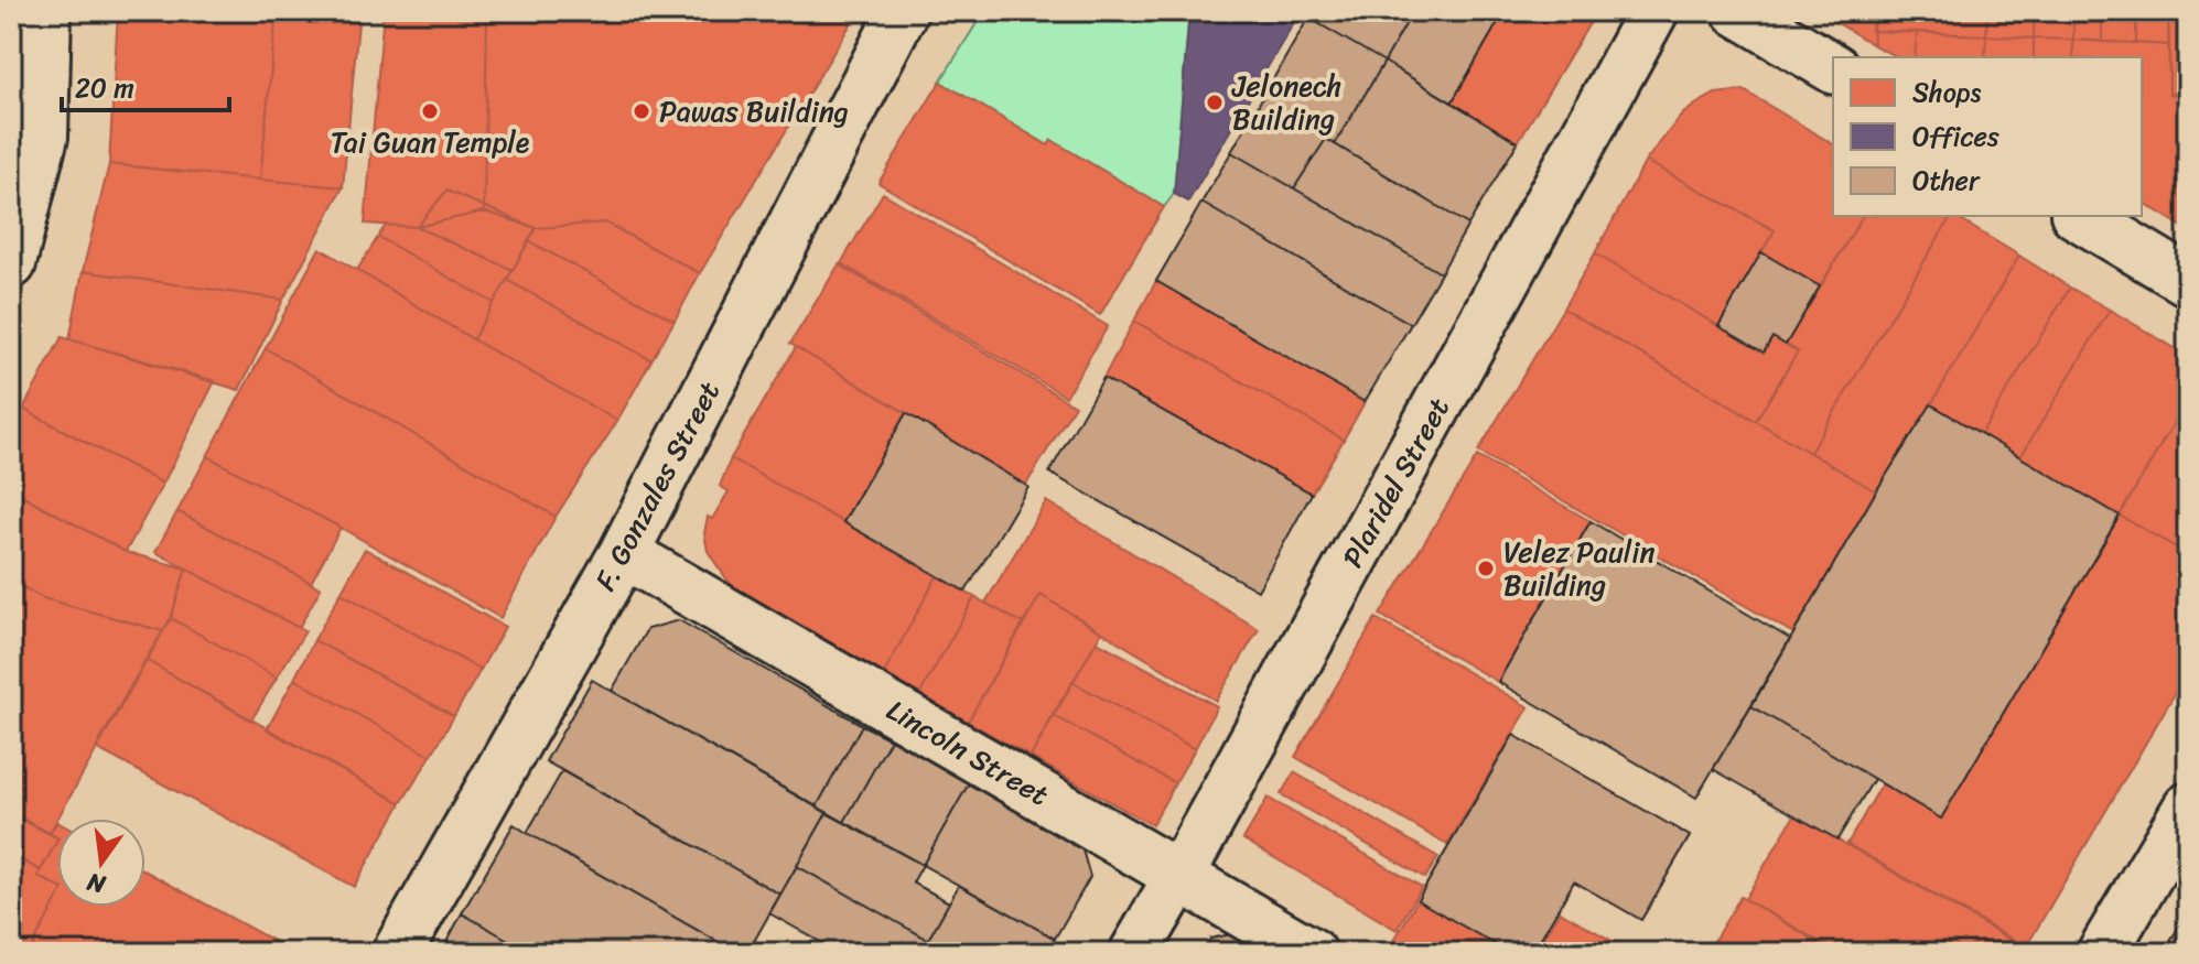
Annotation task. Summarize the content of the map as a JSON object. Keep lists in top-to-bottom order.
{
  "streets": {
    "street": ["Plaridel Street", "F. Gonzales Street", "Lincoln Street"]
  },
  "crossings": [
    ["Plaridel Street", "Lincoln Street"],
    ["F. Gonzales Street", "Lincoln Street"]
  ],
  "places": [
    "Jelonech Building",
    "Tai Guan Temple",
    "Pawas Building",
    "Velez Paulin Building"
  ],
  "legend": ["Shops", "Offices", "Other"],
  "scale_bar": "20 m",
  "north": "bottom"
}
